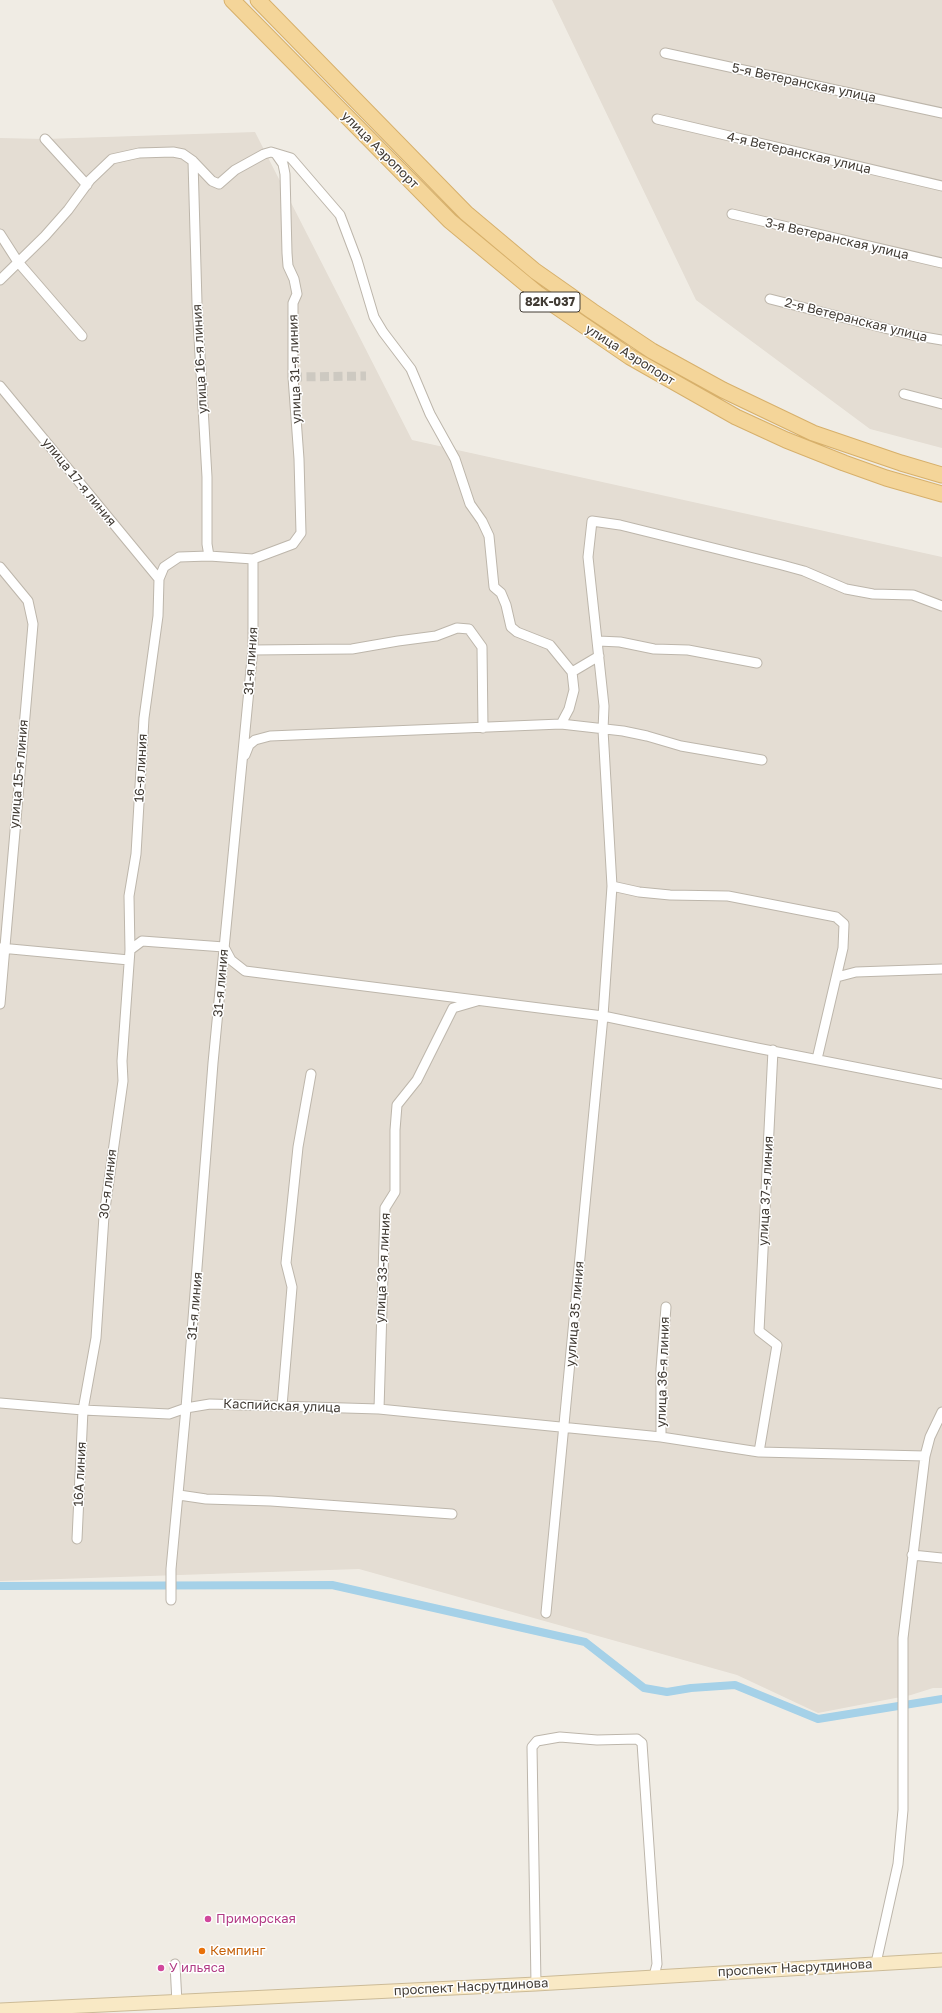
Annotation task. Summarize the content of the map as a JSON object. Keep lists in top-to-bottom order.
{
  "streets": {
    "main road": ["улица Аэропорт", "82К-037", "проспект Насрутдинова"],
    "street": [
      "5-я Ветеранская улица",
      "4-я Ветеранская улица",
      "3-я Ветеранская улица",
      "2-я Ветеранская улица",
      "улица 16-я линия",
      "улица 31-я линия",
      "улица 17-я линия",
      "31-я линия",
      "16-я линия",
      "улица 15-я линия",
      "30-я линия",
      "улица 37-я линия",
      "улица 33-я линия",
      "уулица 35 линия",
      "улица 36-я линия",
      "Каспийская улица",
      "16А линия"
    ]
  },
  "crossings": [
    ["улица 31-я линия", "31-я линия"],
    ["улица 17-я линия", "16-я линия"],
    ["31-я линия", "Каспийская улица"],
    ["16-я линия", "30-я линия"],
    ["30-я линия", "Каспийская улица"],
    ["30-я линия", "16А линия"],
    ["улица 37-я линия", "Каспийская улица"],
    ["улица 33-я линия", "Каспийская улица"],
    ["уулица 35 линия", "Каспийская улица"],
    ["улица 36-я линия", "Каспийская улица"],
    ["Каспийская улица", "16А линия"]
  ],
  "places": ["Приморская", "Кемпинг", "У ильяса"]
}
